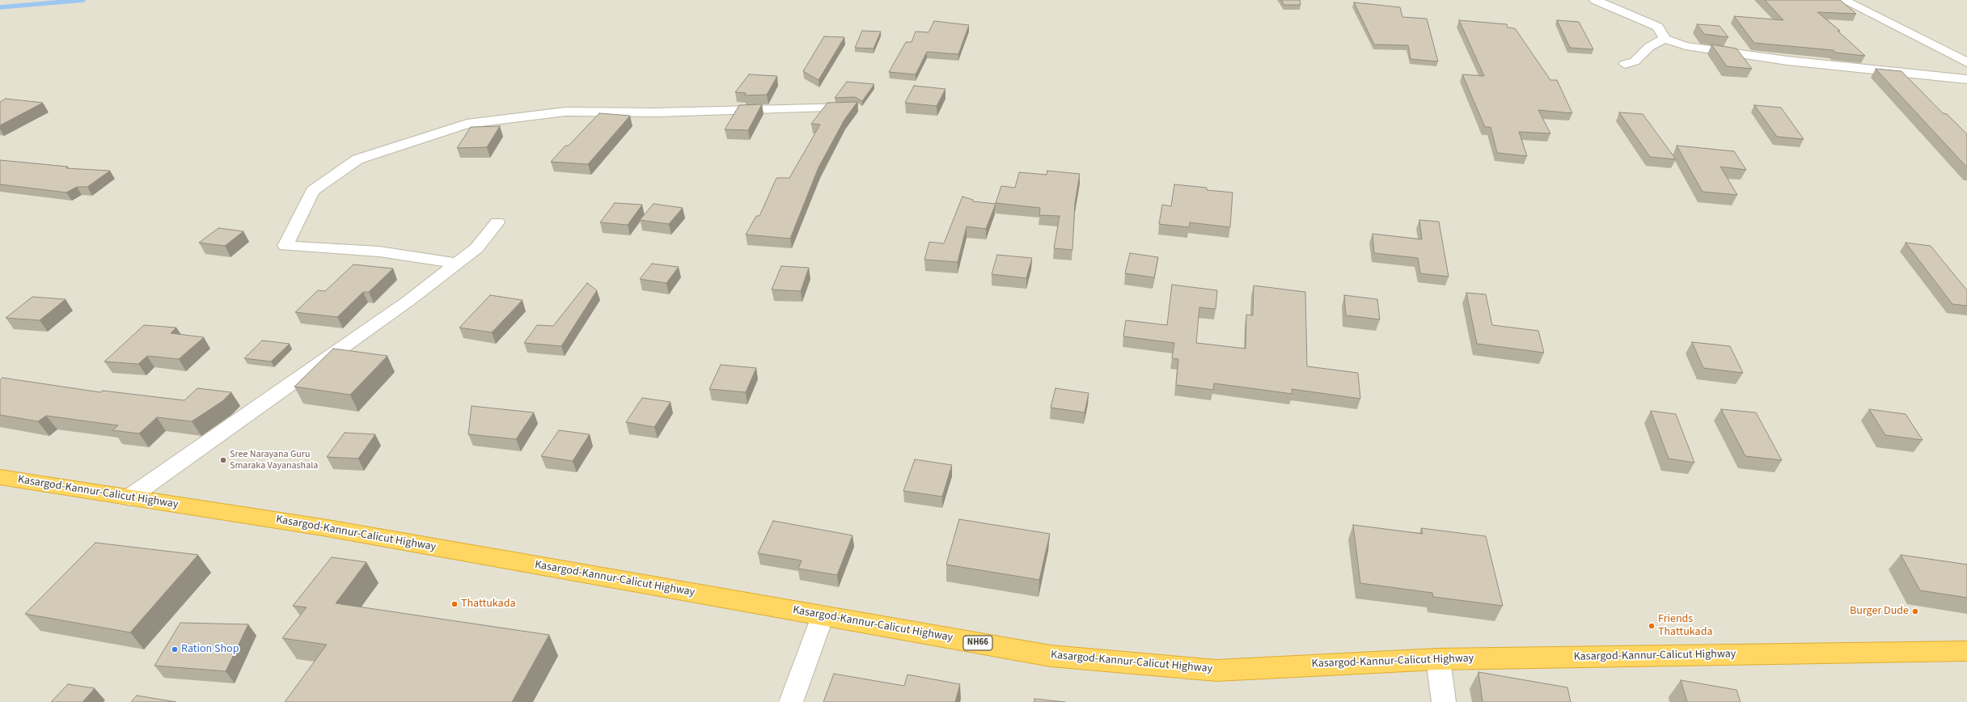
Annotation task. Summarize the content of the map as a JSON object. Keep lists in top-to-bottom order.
{
  "streets": {
    "highway": ["Kasargod-Kannur-Calicut Highway", "NH66"]
  },
  "places": [
    "Sree Narayana Guru Smaraka Vayanashala",
    "Thattukada",
    "Burger Dude",
    "Friends Thattukada",
    "Ration Shop"
  ]
}
